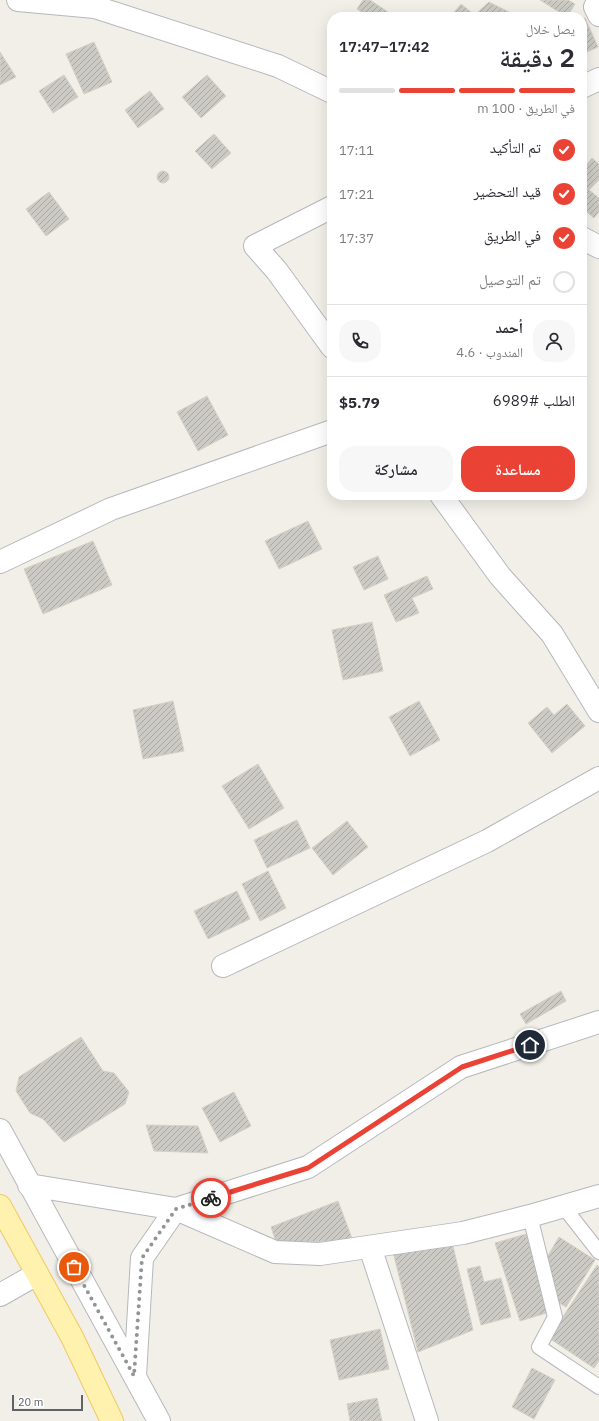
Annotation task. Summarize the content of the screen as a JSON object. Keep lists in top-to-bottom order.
{
  "scale_bar": "20 m",
  "page": {
    "heading": ["2 دقيقة", "يصل خلال", "17:42–17:47"],
    "panel": [
      "أحمد",
      "المندوب · 4.6",
      "الطلب #6989",
      "$5.79"
    ],
    "bar": "في الطريق · 100 m",
    "list": [
      ["تم التأكيد", "17:11"],
      ["قيد التحضير", "17:21"],
      ["في الطريق", "17:37"],
      "تم التوصيل"
    ],
    "buttons": ["مساعدة", "مشاركة"],
    "scale": "20 m"
  }
}
